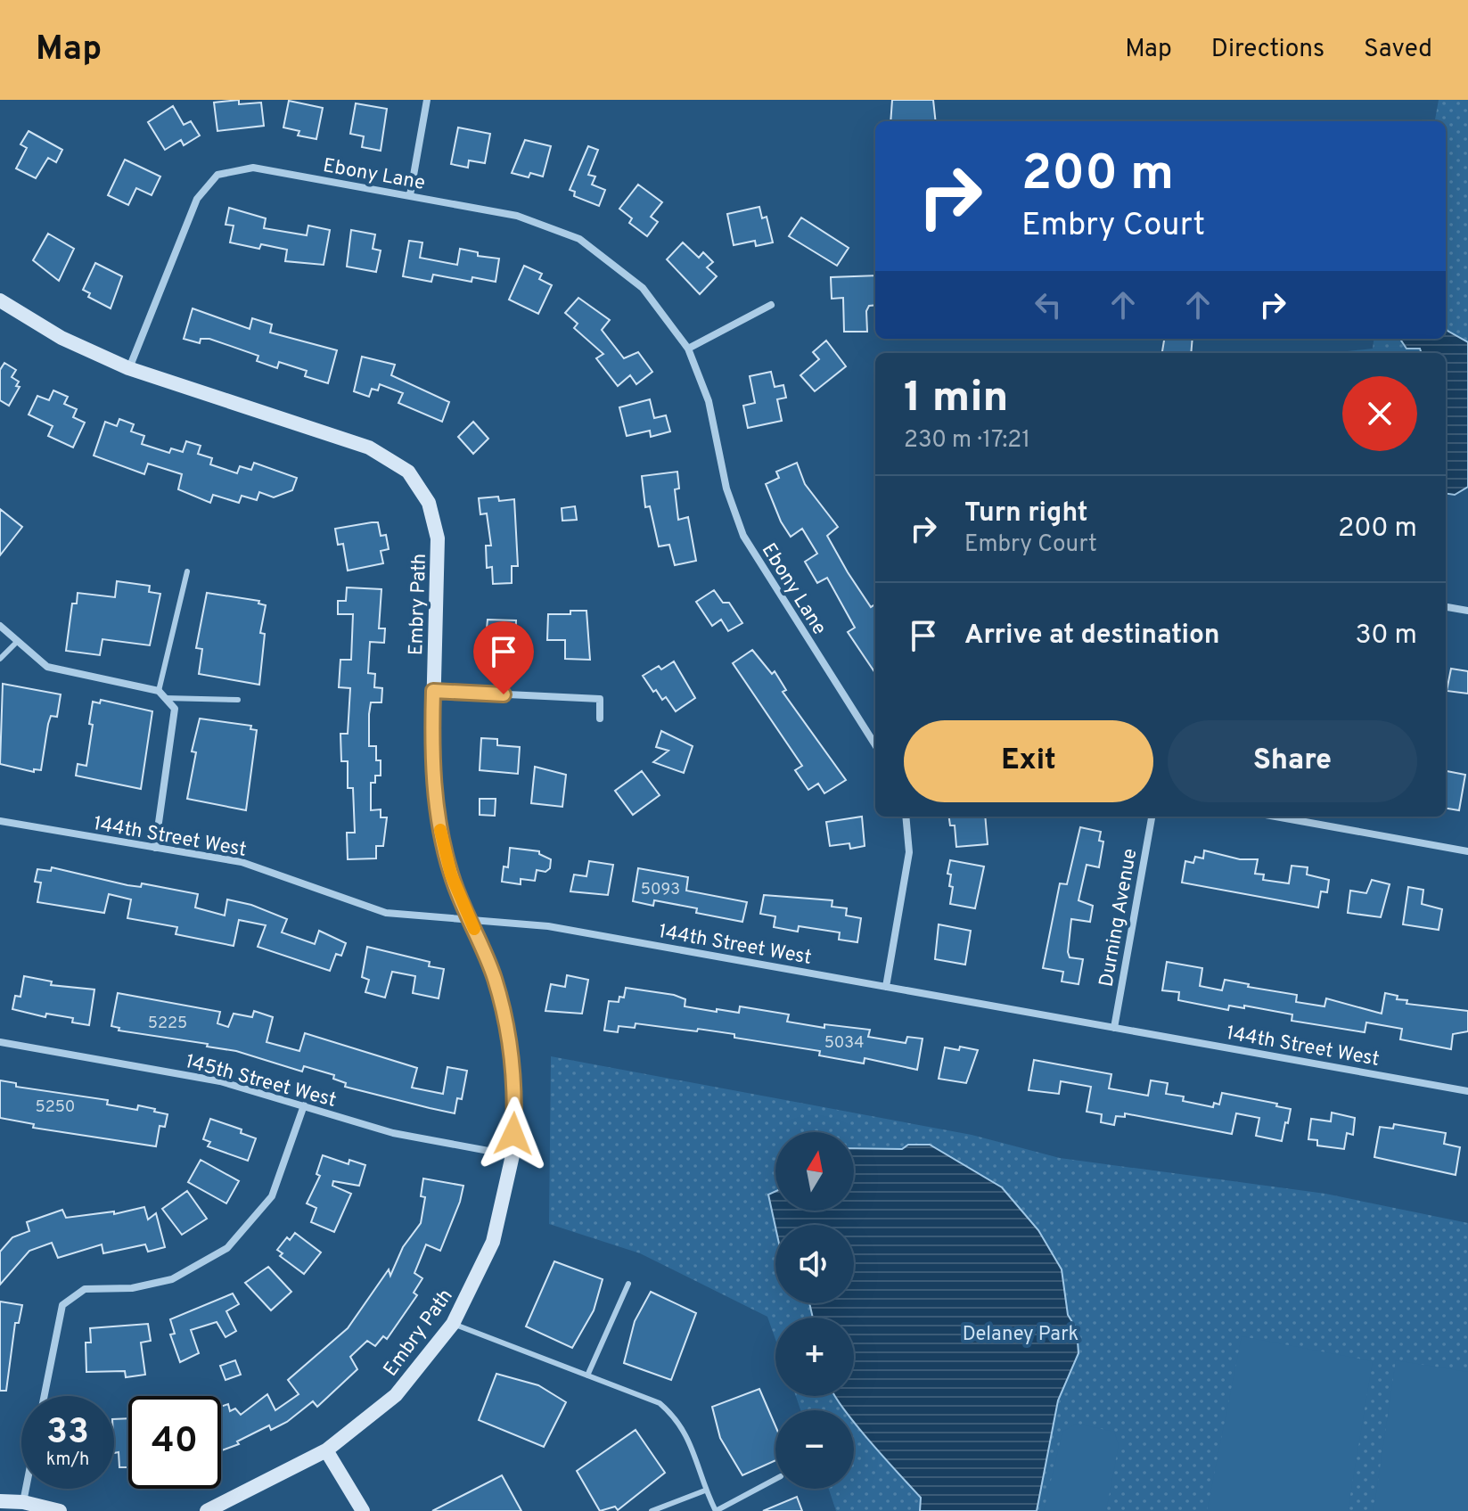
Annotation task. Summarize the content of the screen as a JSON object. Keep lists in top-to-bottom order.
{
  "streets": {
    "street": [
      "Ebony Lane",
      "Embry Path",
      "144th Street West",
      "Durning Avenue",
      "145th Street West"
    ]
  },
  "crossings": [
    ["Ebony Lane", "Embry Path"],
    ["Embry Path", "144th Street West"],
    ["Embry Path", "145th Street West"],
    ["144th Street West", "Durning Avenue"]
  ],
  "parks": ["Delaney Park"],
  "house_numbers": [
    "5093",
    "5225",
    "5034",
    "5250"
  ],
  "north": "top",
  "page": {
    "header": "Map",
    "nav": ["Map", "Directions", "Saved"],
    "turn": ["200 m", "Embry Court"],
    "heading": ["1 min", "230 m · 17:21"],
    "list": [
      {
        "name": "Turn right",
        "note": "Embry Court",
        "value": "200 m"
      },
      {
        "name": "Arrive at destination",
        "value": "30 m"
      }
    ],
    "buttons": ["Exit", "Share"],
    "map_buttons": ["+", "−"],
    "speed": "33 km/h",
    "limit": "40"
  }
}
